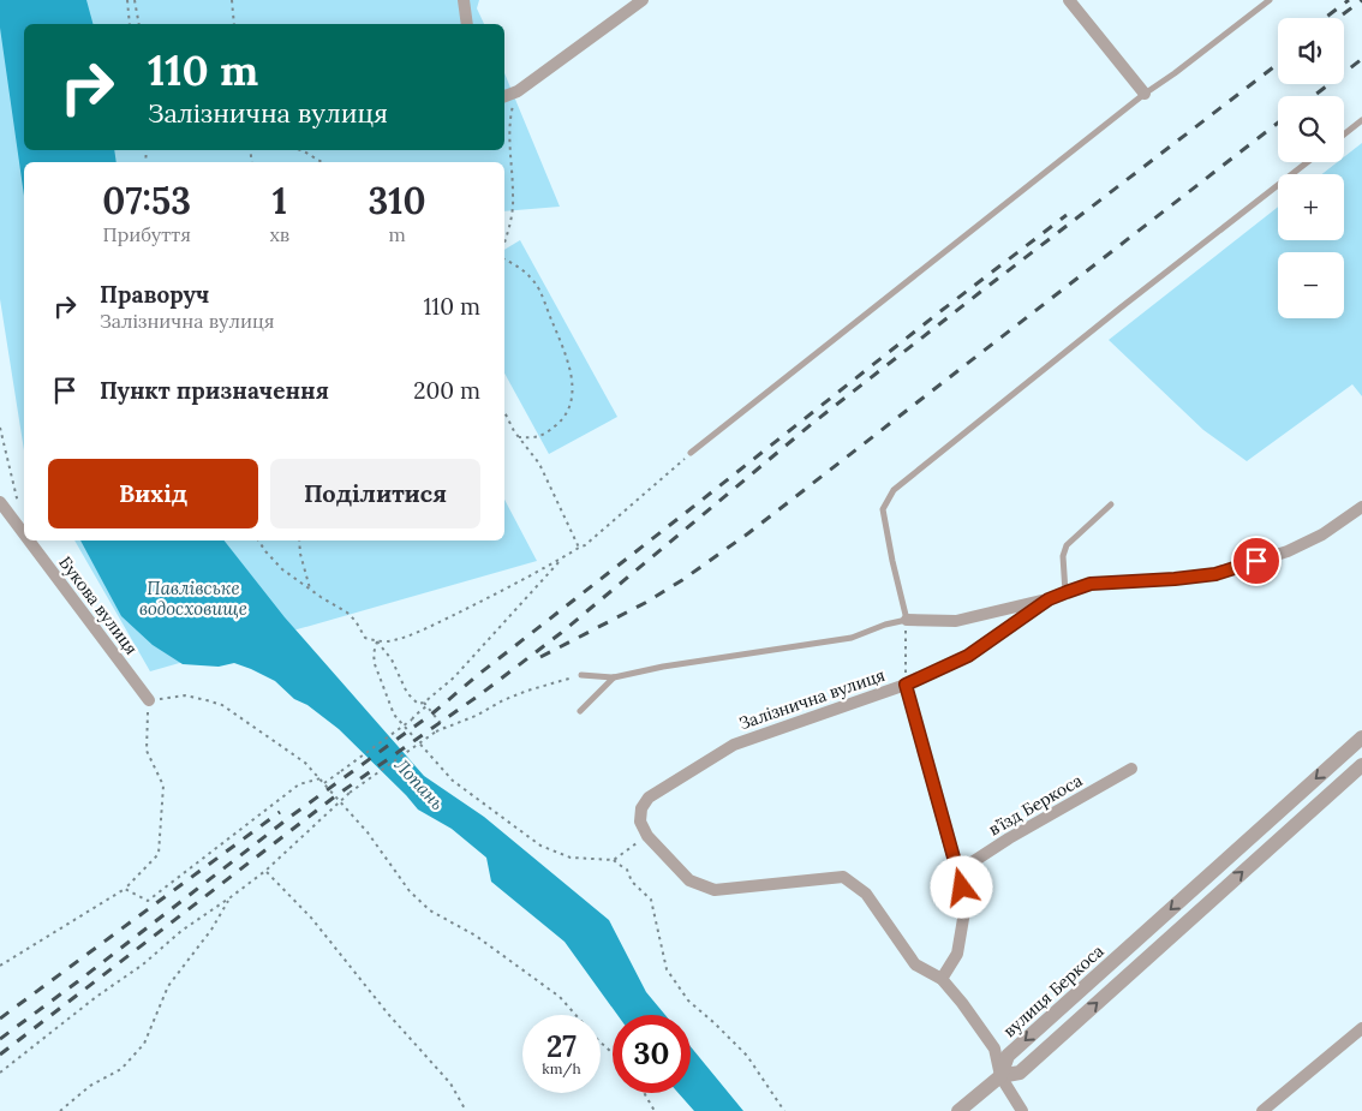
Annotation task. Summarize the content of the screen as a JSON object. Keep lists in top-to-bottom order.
{
  "streets": {
    "street": [
      "Букова вулиця",
      "Залізнична вулиця",
      "в’їзд Беркоса",
      "вулиця Беркоса"
    ]
  },
  "water": ["Павлівське водосховище", "Лопань"],
  "page": {
    "map_buttons": ["+", "−"],
    "turn": ["110 m", "Залізнична вулиця"],
    "eta": [
      "07:53",
      "Прибуття",
      "1",
      "хв",
      "310",
      "m"
    ],
    "list": [
      {
        "name": "Праворуч",
        "note": "Залізнична вулиця",
        "value": "110 m"
      },
      {
        "name": "Пункт призначення",
        "value": "200 m"
      }
    ],
    "buttons": ["Вихід", "Поділитися"],
    "speed": "27 km/h",
    "limit": "30"
  }
}
